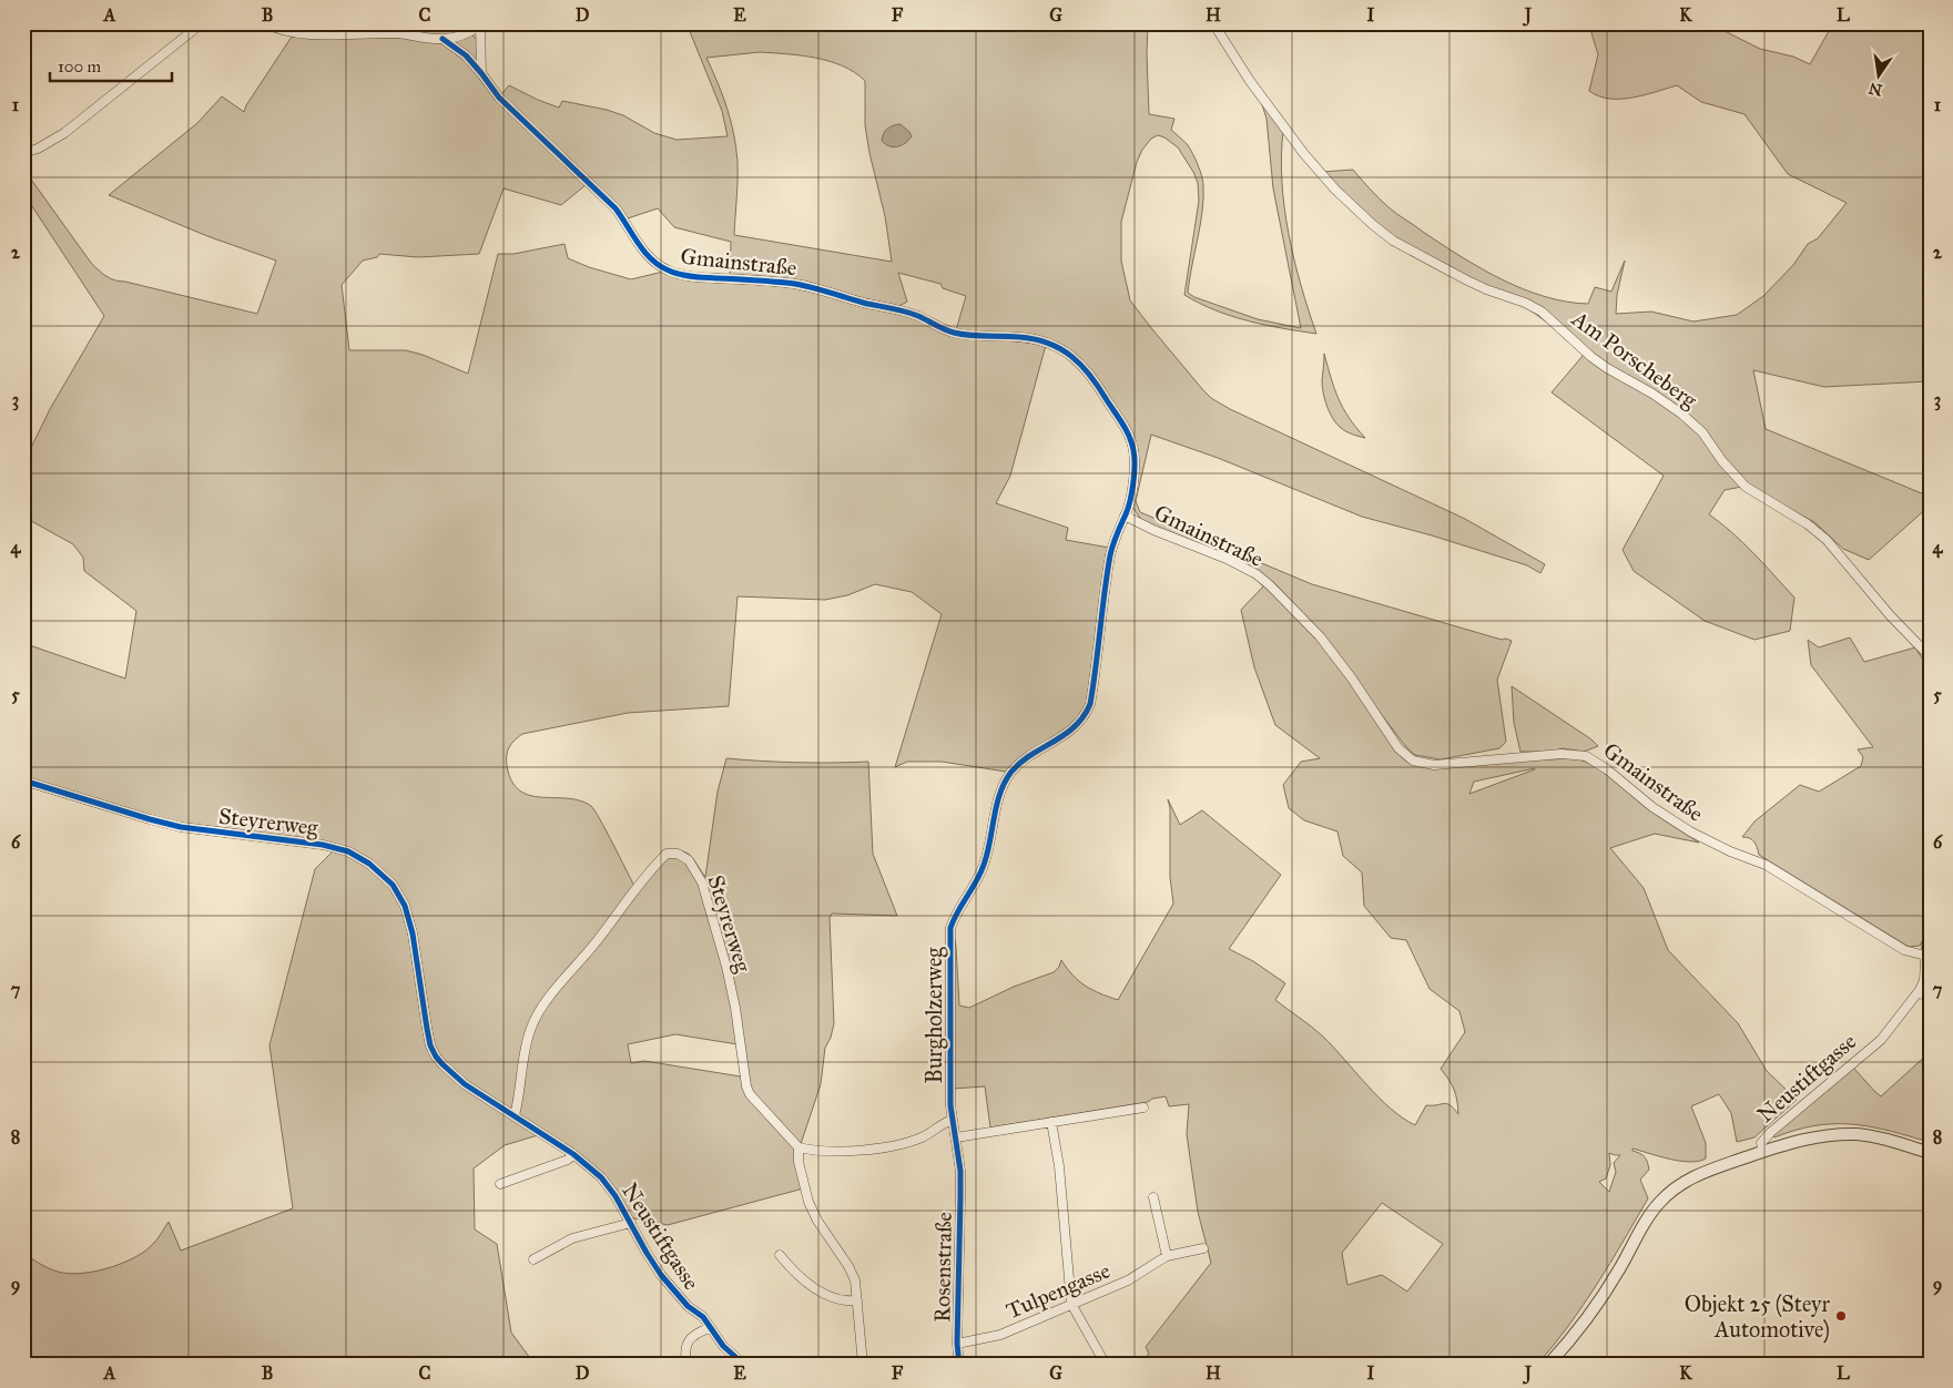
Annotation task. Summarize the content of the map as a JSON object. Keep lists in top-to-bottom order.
{
  "streets": {
    "street": [
      "Gmainstraße",
      "Am Porscheberg",
      "Steyrerweg",
      "Burgholzerweg",
      "Neustiftgasse",
      "Rosenstraße",
      "Tulpengasse"
    ]
  },
  "crossings": [
    ["Gmainstraße", "Burgholzerweg"],
    ["Gmainstraße", "Neustiftgasse"],
    ["Steyrerweg", "Neustiftgasse"],
    ["Burgholzerweg", "Rosenstraße"],
    ["Rosenstraße", "Tulpengasse"]
  ],
  "places": ["Objekt 25 (Steyr Automotive)"],
  "scale_bar": "100 m",
  "north": "bottom",
  "grid": {
    "columns": [
      "A",
      "B",
      "C",
      "D",
      "E",
      "F",
      "G",
      "H",
      "I",
      "J",
      "K",
      "L"
    ],
    "rows": [
      "1",
      "2",
      "3",
      "4",
      "5",
      "6",
      "7",
      "8",
      "9"
    ]
  }
}
